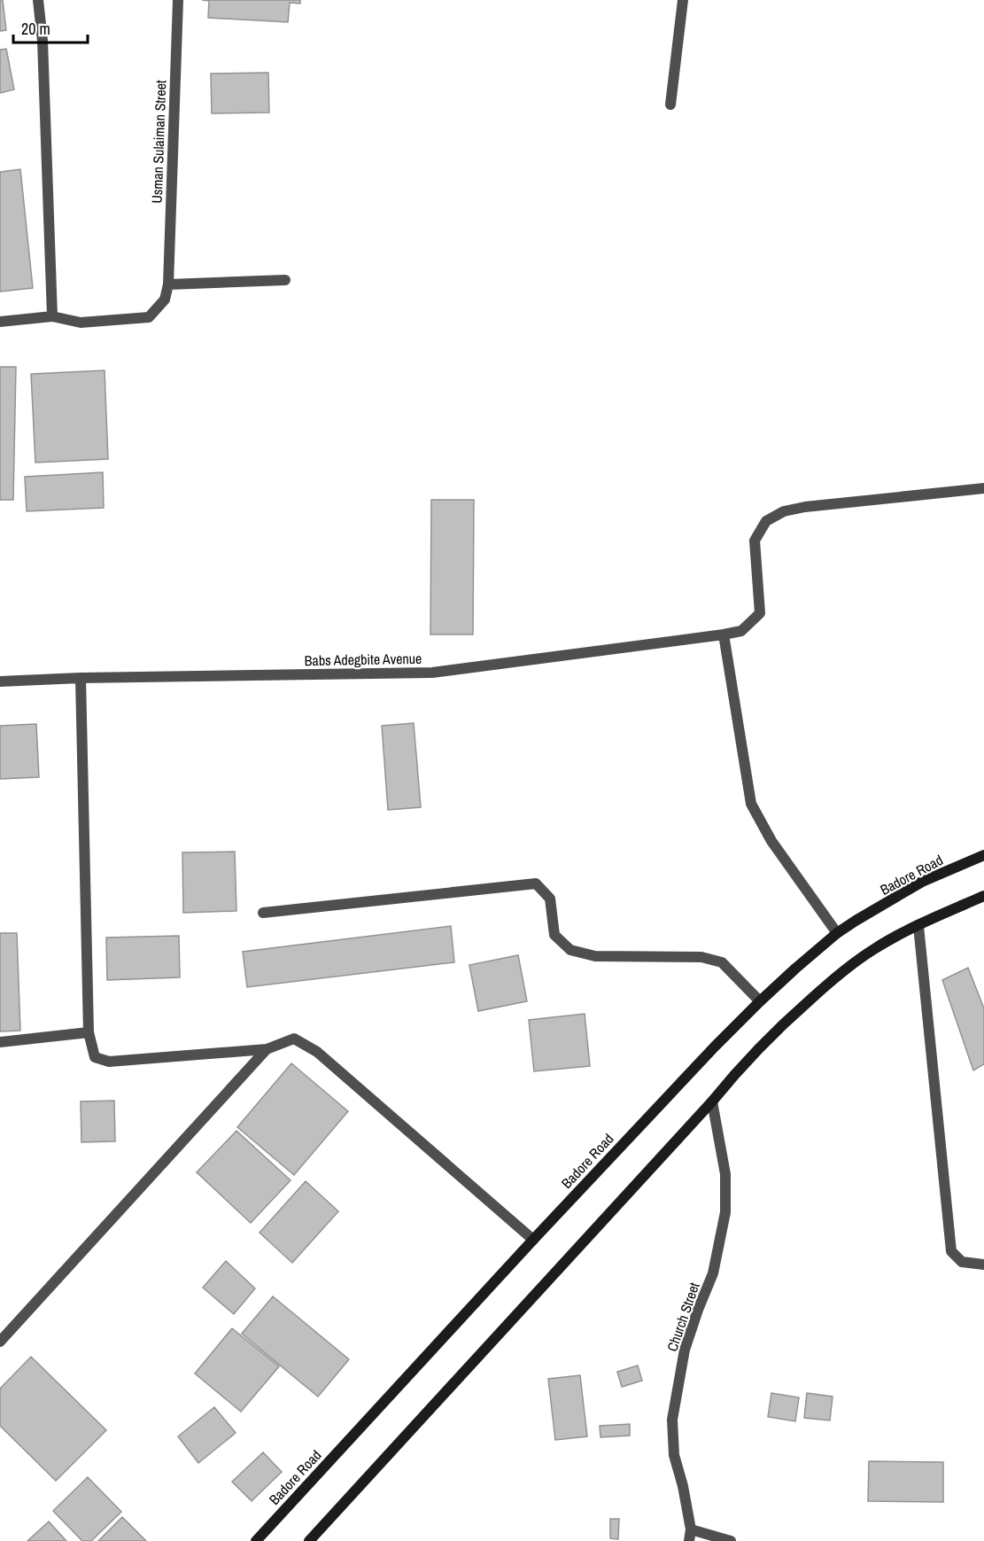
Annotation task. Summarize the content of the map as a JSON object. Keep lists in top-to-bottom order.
{
  "streets": {
    "main road": ["Badore Road"],
    "street": ["Usman Sulaiman Street", "Babs Adegbite Avenue", "Church Street"]
  },
  "scale_bar": "20 m"
}
